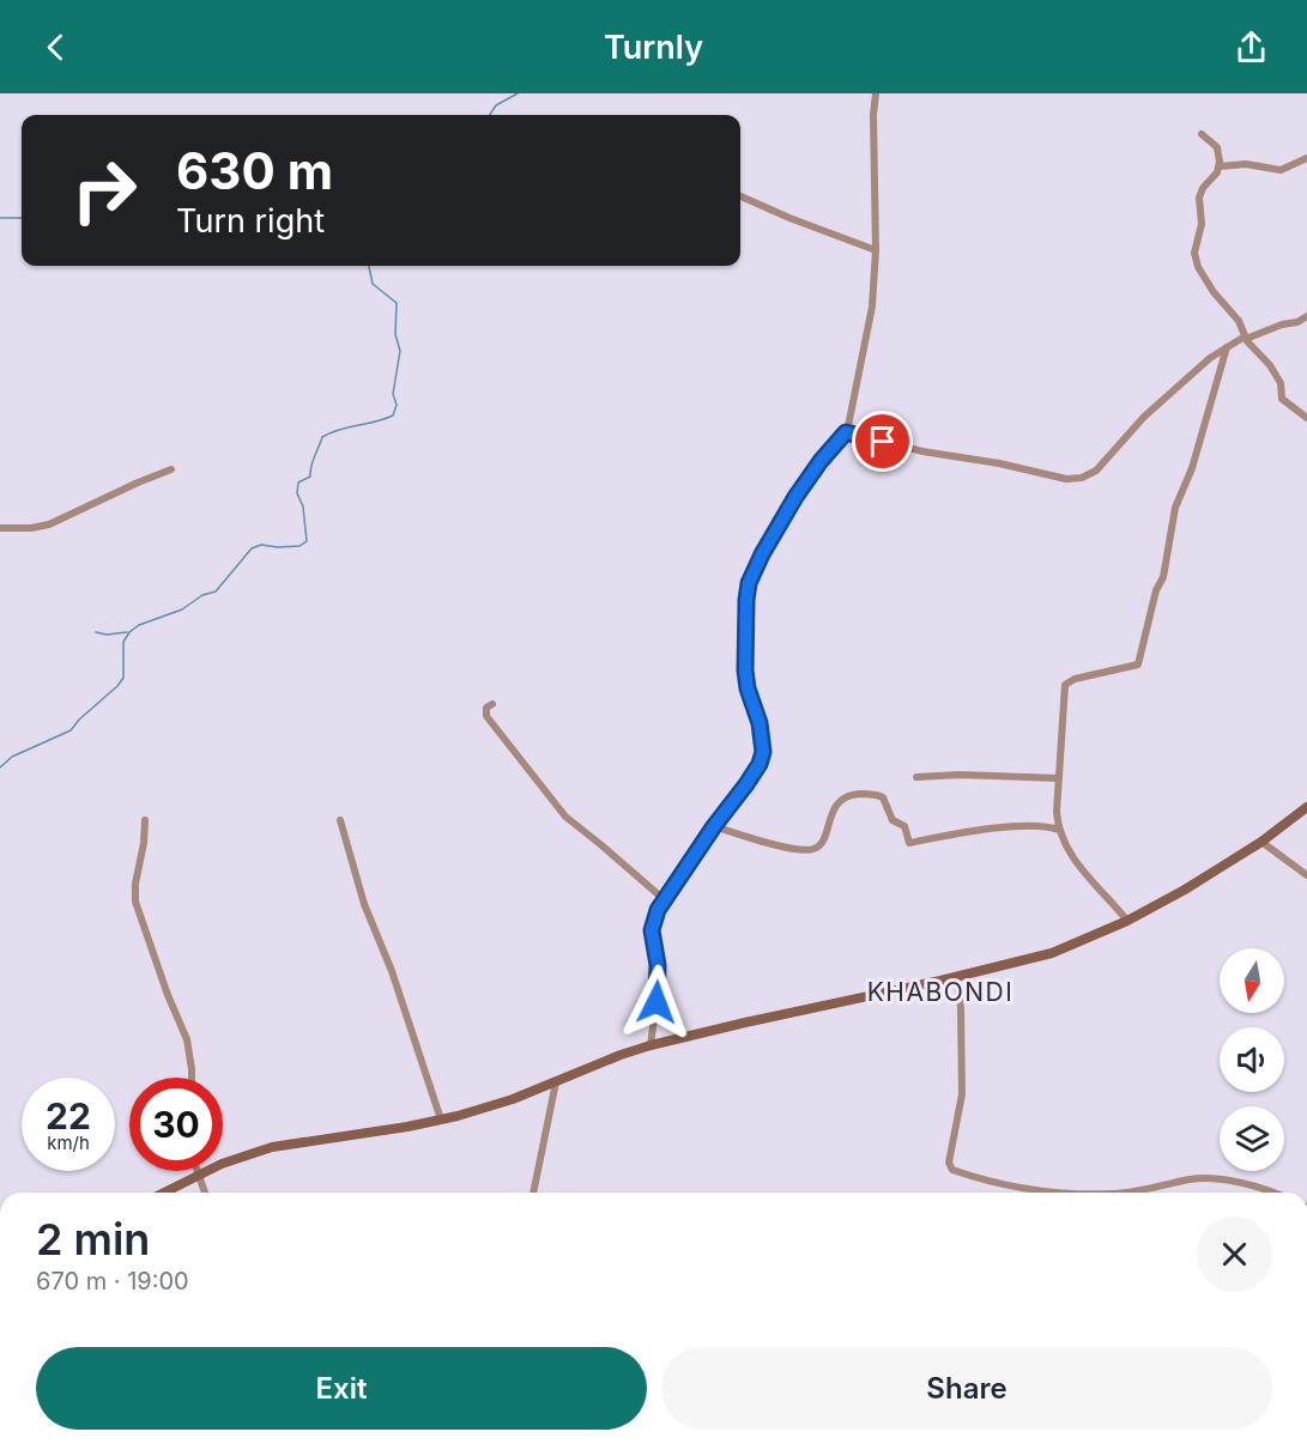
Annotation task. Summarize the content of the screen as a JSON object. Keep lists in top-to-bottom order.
{
  "districts": ["KHABONDI"],
  "north": "bottom",
  "page": {
    "header": "Turnly",
    "turn": ["630 m", "Turn right"],
    "speed": "22 km/h",
    "limit": "30",
    "heading": ["2 min", "670 m · 19:00"],
    "buttons": ["Exit", "Share"]
  }
}
